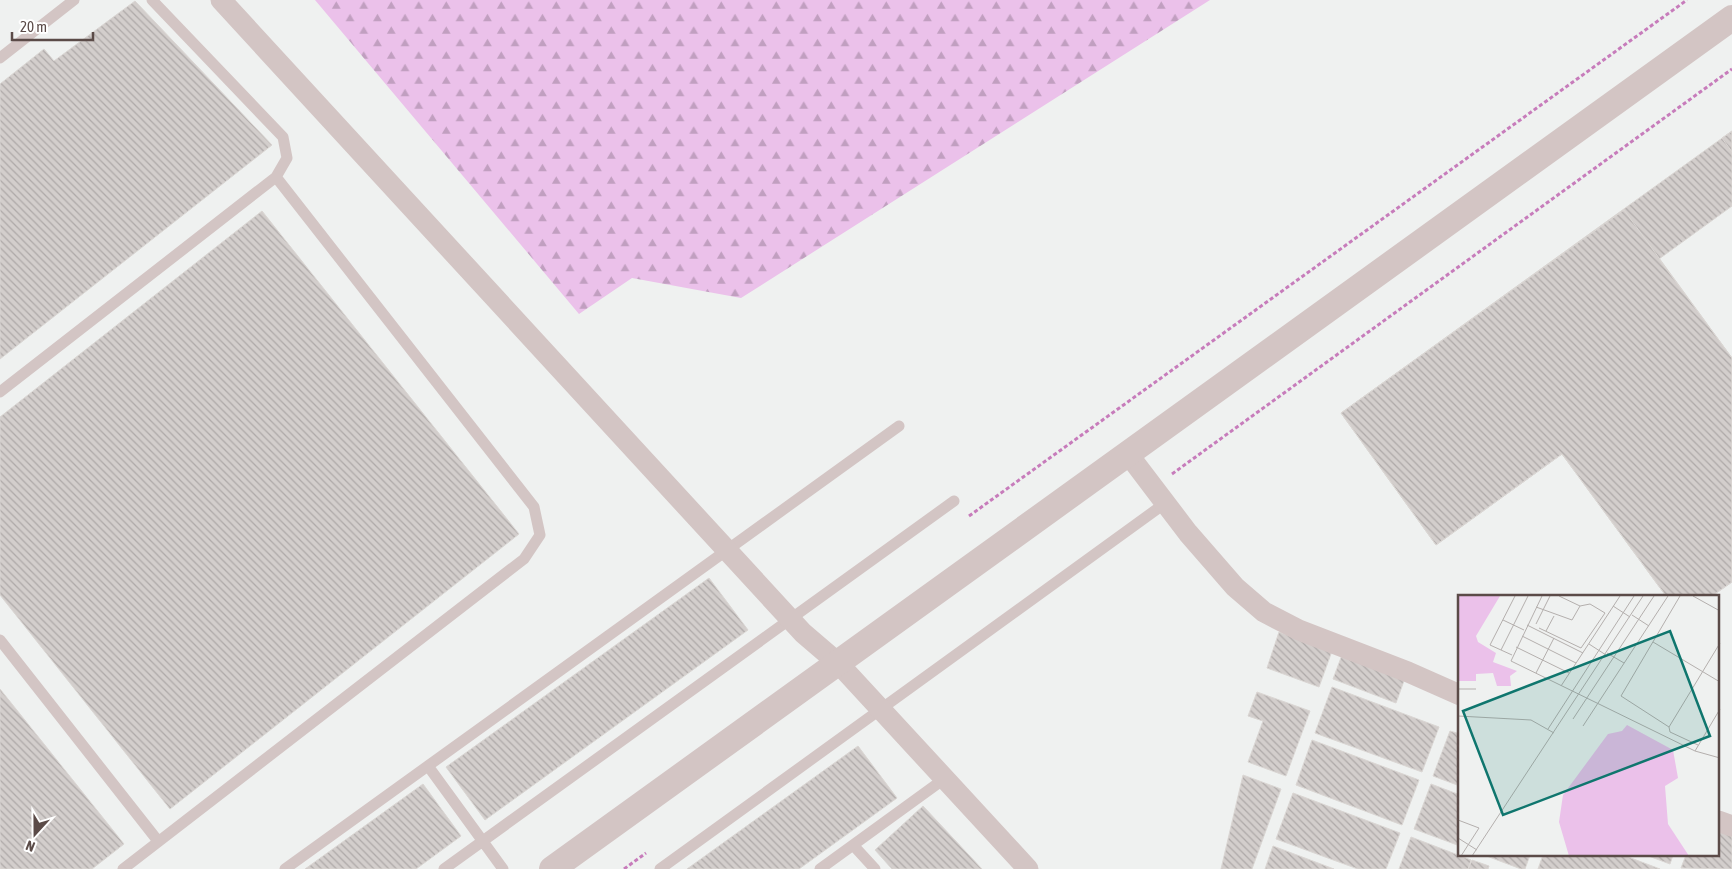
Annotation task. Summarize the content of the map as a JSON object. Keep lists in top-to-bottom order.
{
  "scale_bar": "20 m",
  "north": "bottom"
}
